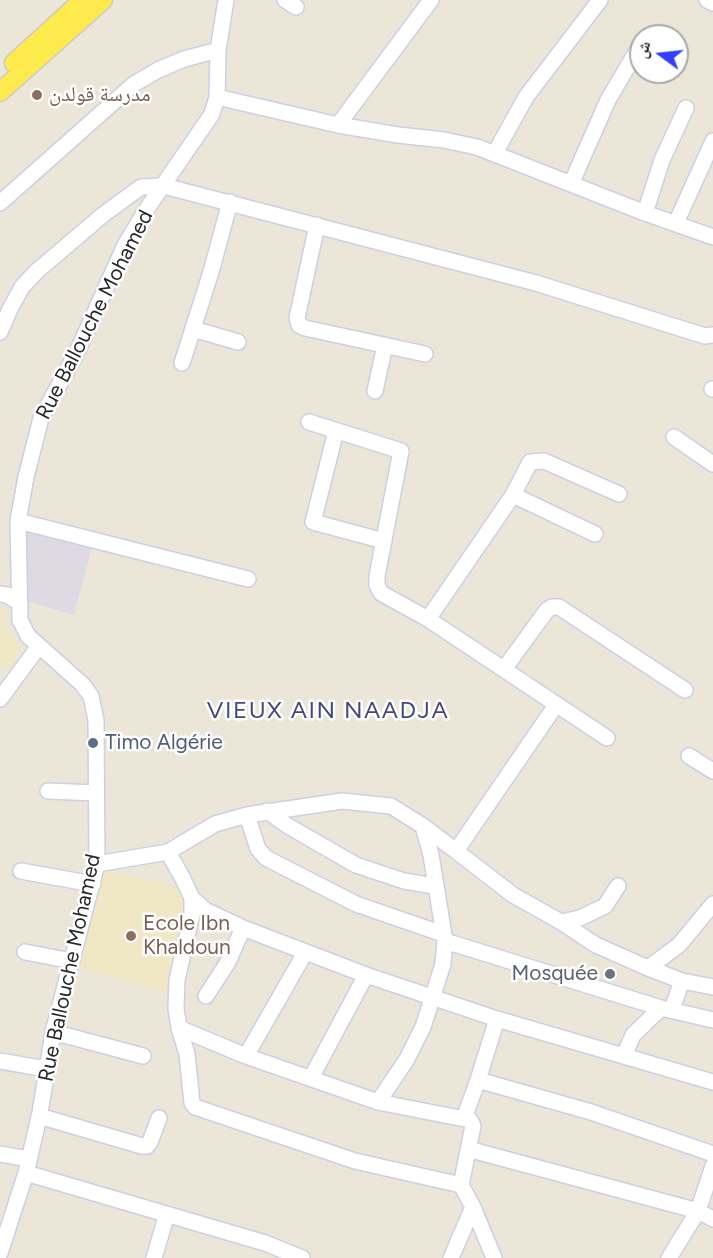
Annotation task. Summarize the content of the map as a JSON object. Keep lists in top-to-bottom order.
{
  "streets": {
    "street": ["Rue Ballouche Mohamed"]
  },
  "districts": ["VIEUX AIN NAADJA"],
  "places": [
    "مدرسة قولدن",
    "Timo Algérie",
    "Ecole Ibn Khaldoun",
    "Mosquée"
  ],
  "north": "left"
}
